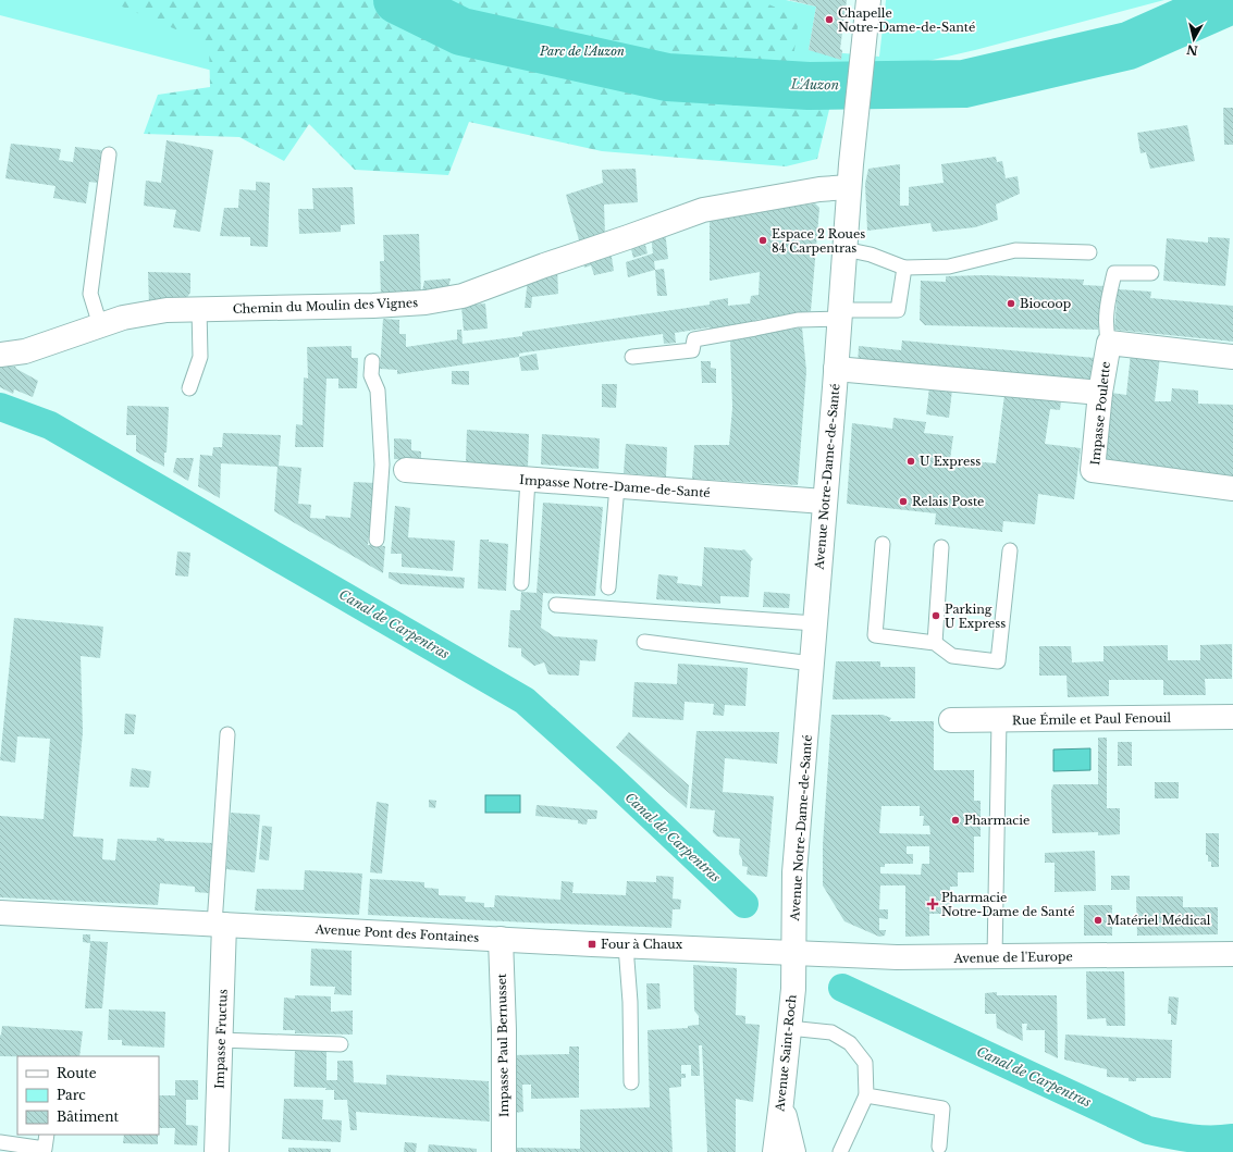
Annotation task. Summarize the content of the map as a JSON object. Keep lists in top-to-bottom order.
{
  "streets": {
    "street": [
      "Chemin du Moulin des Vignes",
      "Impasse Poulette",
      "Avenue Notre-Dame-de-Santé",
      "Impasse Notre-Dame-de-Santé",
      "Rue Émile et Paul Fenouil",
      "Avenue Pont des Fontaines",
      "Avenue de l'Europe",
      "Impasse Fructus",
      "Impasse Paul Bernusset",
      "Avenue Saint-Roch"
    ]
  },
  "crossings": [
    ["Chemin du Moulin des Vignes", "Avenue Notre-Dame-de-Santé"],
    ["Avenue Notre-Dame-de-Santé", "Impasse Notre-Dame-de-Santé"],
    ["Avenue Notre-Dame-de-Santé", "Avenue Pont des Fontaines"],
    ["Avenue Notre-Dame-de-Santé", "Avenue de l'Europe"],
    ["Avenue Notre-Dame-de-Santé", "Avenue Saint-Roch"],
    ["Avenue Pont des Fontaines", "Avenue de l'Europe"],
    ["Avenue Pont des Fontaines", "Impasse Fructus"],
    ["Avenue Pont des Fontaines", "Impasse Paul Bernusset"],
    ["Avenue Pont des Fontaines", "Avenue Saint-Roch"],
    ["Avenue de l'Europe", "Avenue Saint-Roch"]
  ],
  "water": ["L'Auzon", "Canal de Carpentras"],
  "parks": ["Parc de l'Auzon"],
  "places": {
    "other": [
      "Chapelle Notre-Dame-de-Santé",
      "Espace 2 Roues 84 Carpentras",
      "Biocoop",
      "U Express",
      "Relais Poste",
      "Parking U Express",
      "Pharmacie",
      "Matériel Médical"
    ],
    "health": ["Pharmacie Notre-Dame de Santé"],
    "transit": ["Four à Chaux"]
  },
  "legend": ["Route", "Parc", "Bâtiment"],
  "north": "bottom"
}
